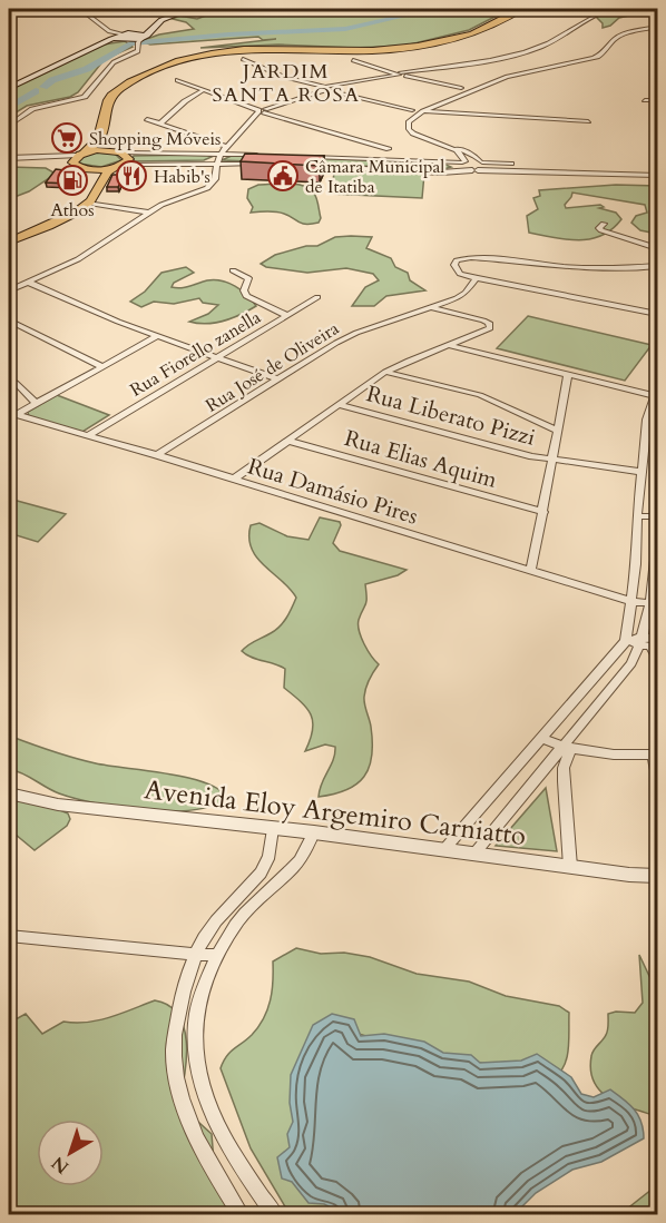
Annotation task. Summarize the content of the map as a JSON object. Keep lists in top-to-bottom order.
{
  "streets": {
    "street": [
      "Rua Fiorello zanella",
      "Rua José de Oliveira",
      "Rua Liberato Pizzi",
      "Rua Elias Aquim",
      "Rua Damásio Pires",
      "Avenida Eloy Argemiro Carniatto"
    ]
  },
  "crossings": [
    ["Rua Fiorello zanella", "Rua Damásio Pires"],
    ["Rua José de Oliveira", "Rua Damásio Pires"]
  ],
  "districts": ["JARDIM SANTA ROSA"],
  "places": {
    "supermarket": ["Shopping Móveis"],
    "restaurant": ["Habib's"],
    "public building": ["Câmara Municipal de Itatiba"],
    "fuel station": ["Athos"]
  },
  "north": "bottom left"
}
